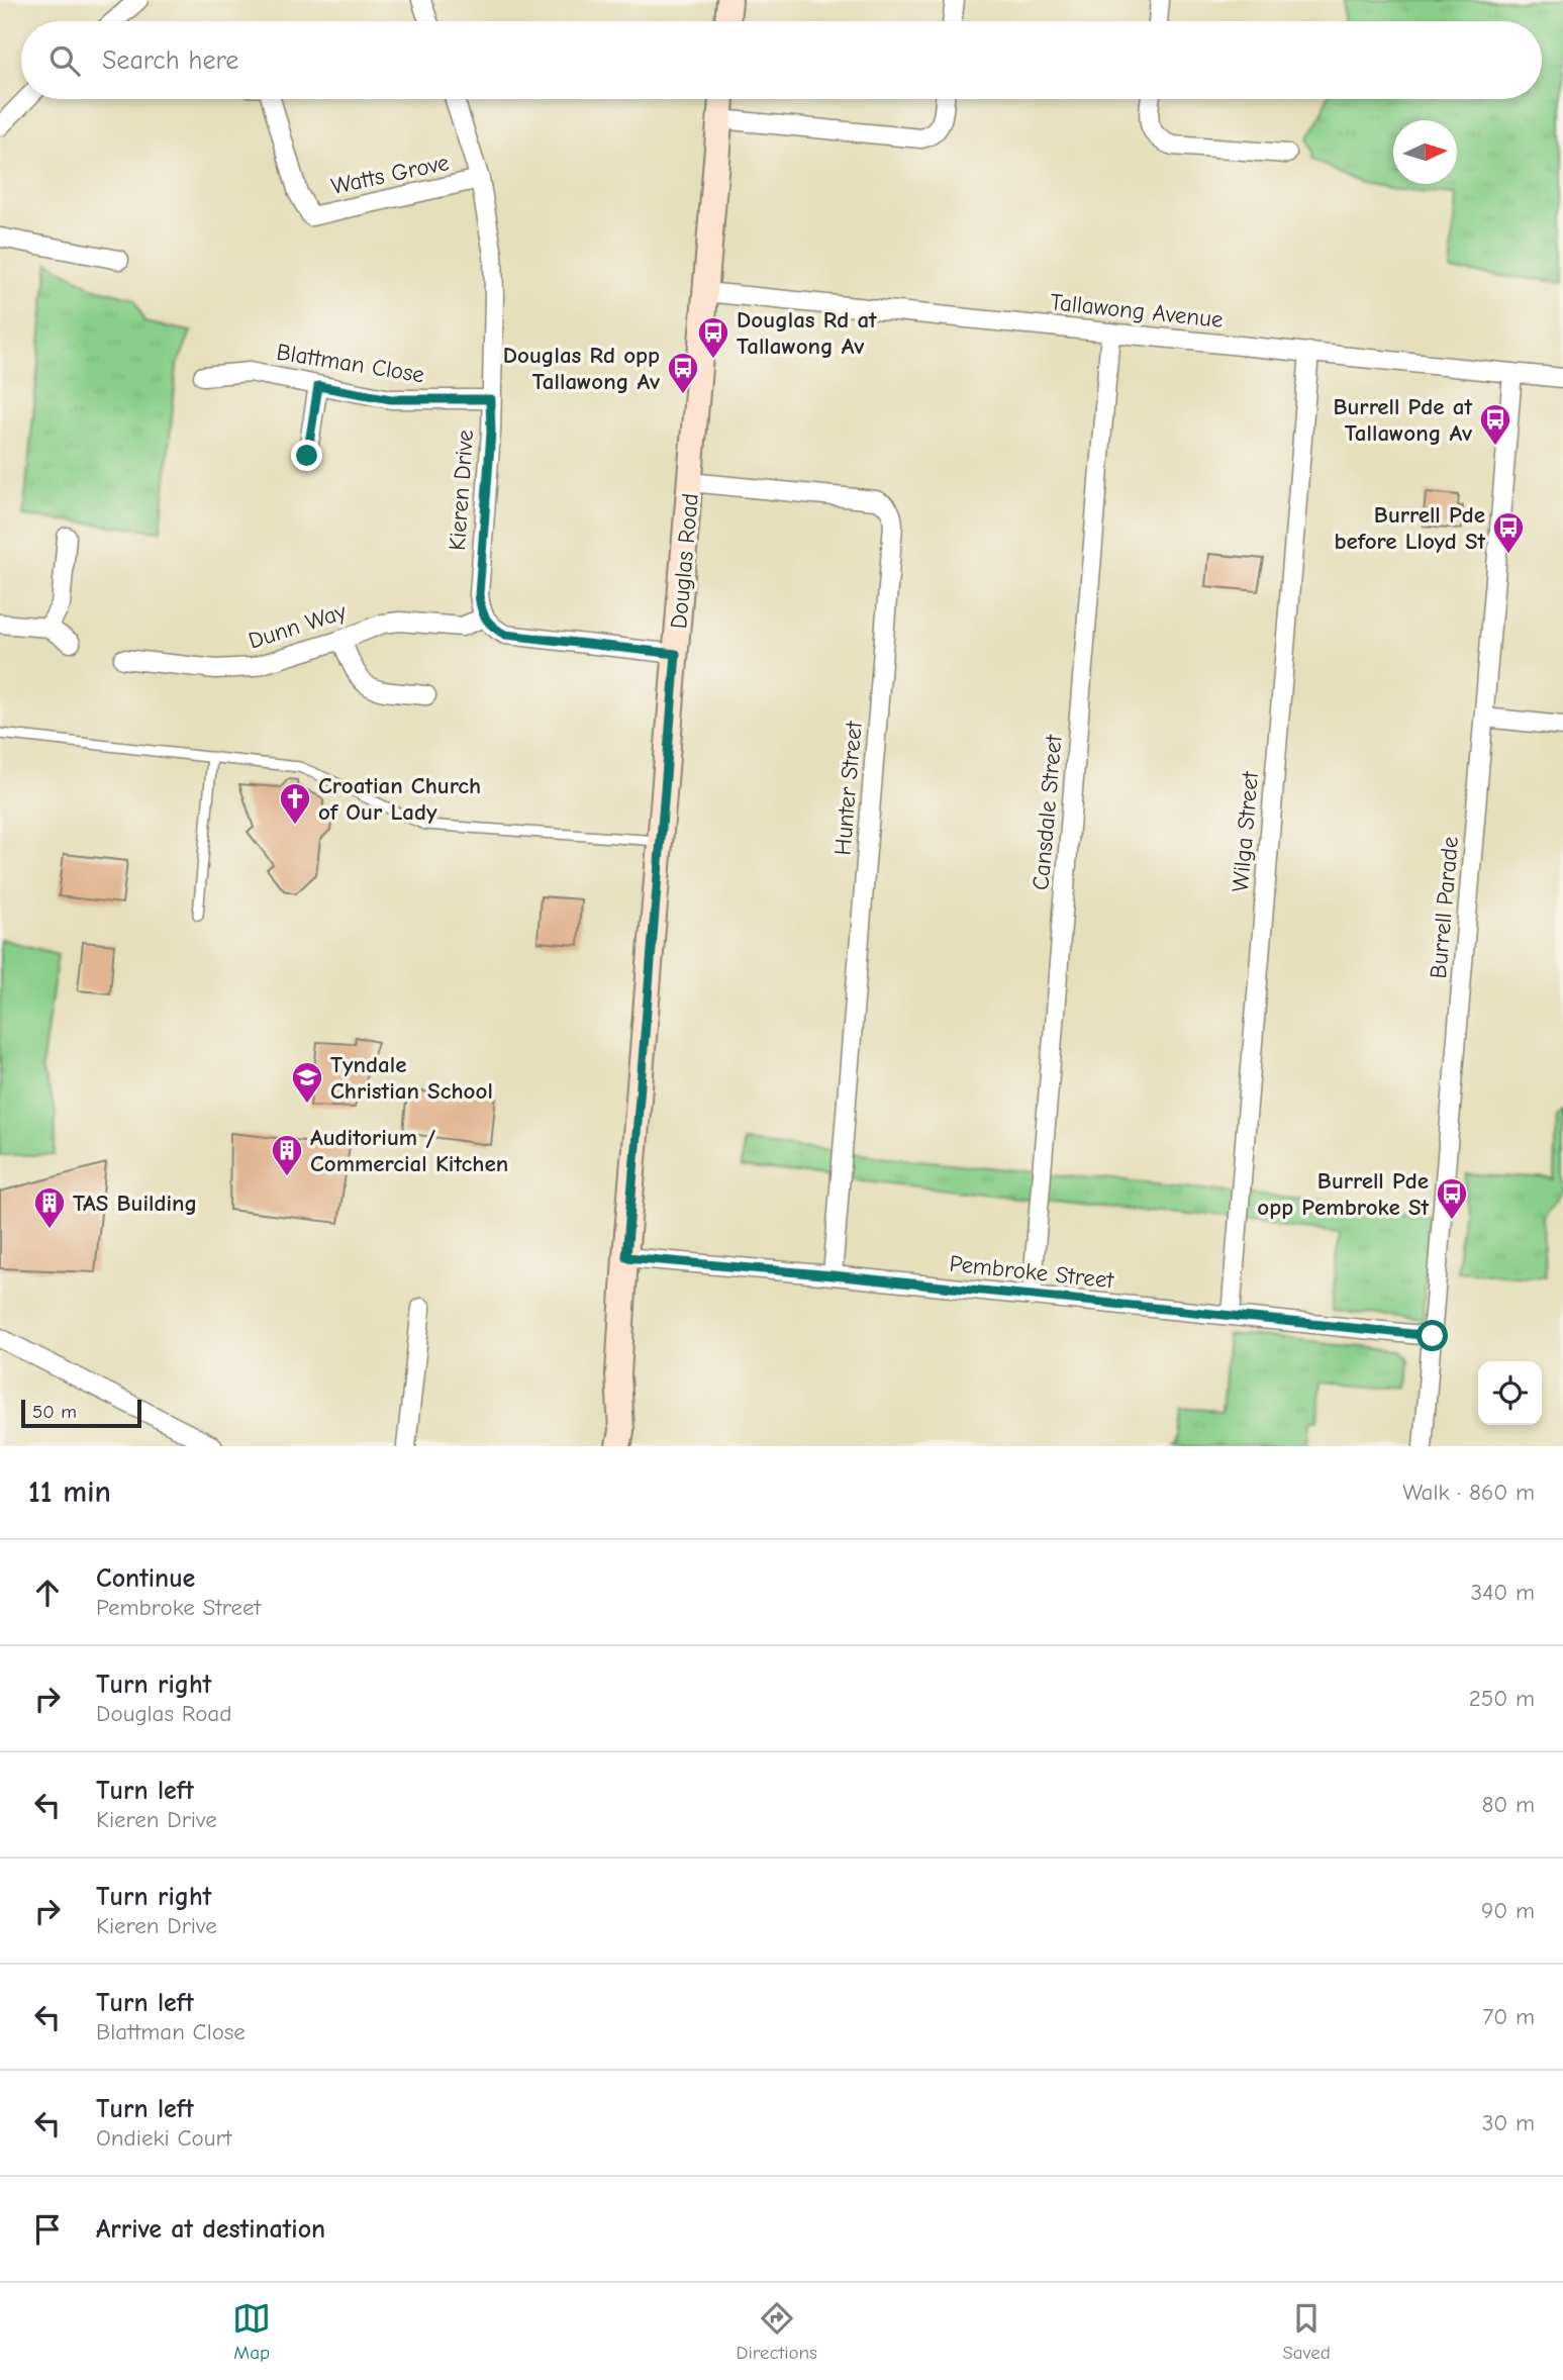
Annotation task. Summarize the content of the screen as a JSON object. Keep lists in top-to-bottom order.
{
  "streets": {
    "street": [
      "Watts Grove",
      "Tallawong Avenue",
      "Blattman Close",
      "Kieren Drive",
      "Douglas Road",
      "Dunn Way",
      "Hunter Street",
      "Cansdale Street",
      "Wilga Street",
      "Burrell Parade",
      "Pembroke Street"
    ]
  },
  "crossings": [
    ["Watts Grove", "Kieren Drive"],
    ["Tallawong Avenue", "Douglas Road"],
    ["Tallawong Avenue", "Cansdale Street"],
    ["Tallawong Avenue", "Wilga Street"],
    ["Tallawong Avenue", "Burrell Parade"],
    ["Blattman Close", "Kieren Drive"],
    ["Kieren Drive", "Dunn Way"],
    ["Douglas Road", "Hunter Street"],
    ["Douglas Road", "Pembroke Street"],
    ["Hunter Street", "Pembroke Street"],
    ["Cansdale Street", "Pembroke Street"],
    ["Wilga Street", "Pembroke Street"],
    ["Burrell Parade", "Pembroke Street"]
  ],
  "places": {
    "bus stop": [
      "Douglas Rd at Tallawong Av",
      "Douglas Rd opp Tallawong Av",
      "Burrell Pde at Tallawong Av",
      "Burrell Pde before Lloyd St",
      "Burrell Pde opp Pembroke St"
    ],
    "church": ["Croatian Church of Our Lady"],
    "school or university": ["Tyndale Christian School"],
    "building": ["Auditorium / Commercial Kitchen", "TAS Building"]
  },
  "scale_bar": "50 m",
  "north": "right",
  "page": {
    "search": "Search here",
    "scale": "50 m",
    "heading": ["11 min", "Walk · 860 m"],
    "list": [
      ["Continue", "Pembroke Street", "340 m"],
      ["Turn right", "Douglas Road", "250 m"],
      ["Turn left", "Kieren Drive", "80 m"],
      ["Turn right", "Kieren Drive", "90 m"],
      ["Turn left", "Blattman Close", "70 m"],
      ["Turn left", "Ondieki Court", "30 m"],
      "Arrive at destination"
    ],
    "nav": ["Map", "Directions", "Saved"]
  }
}
